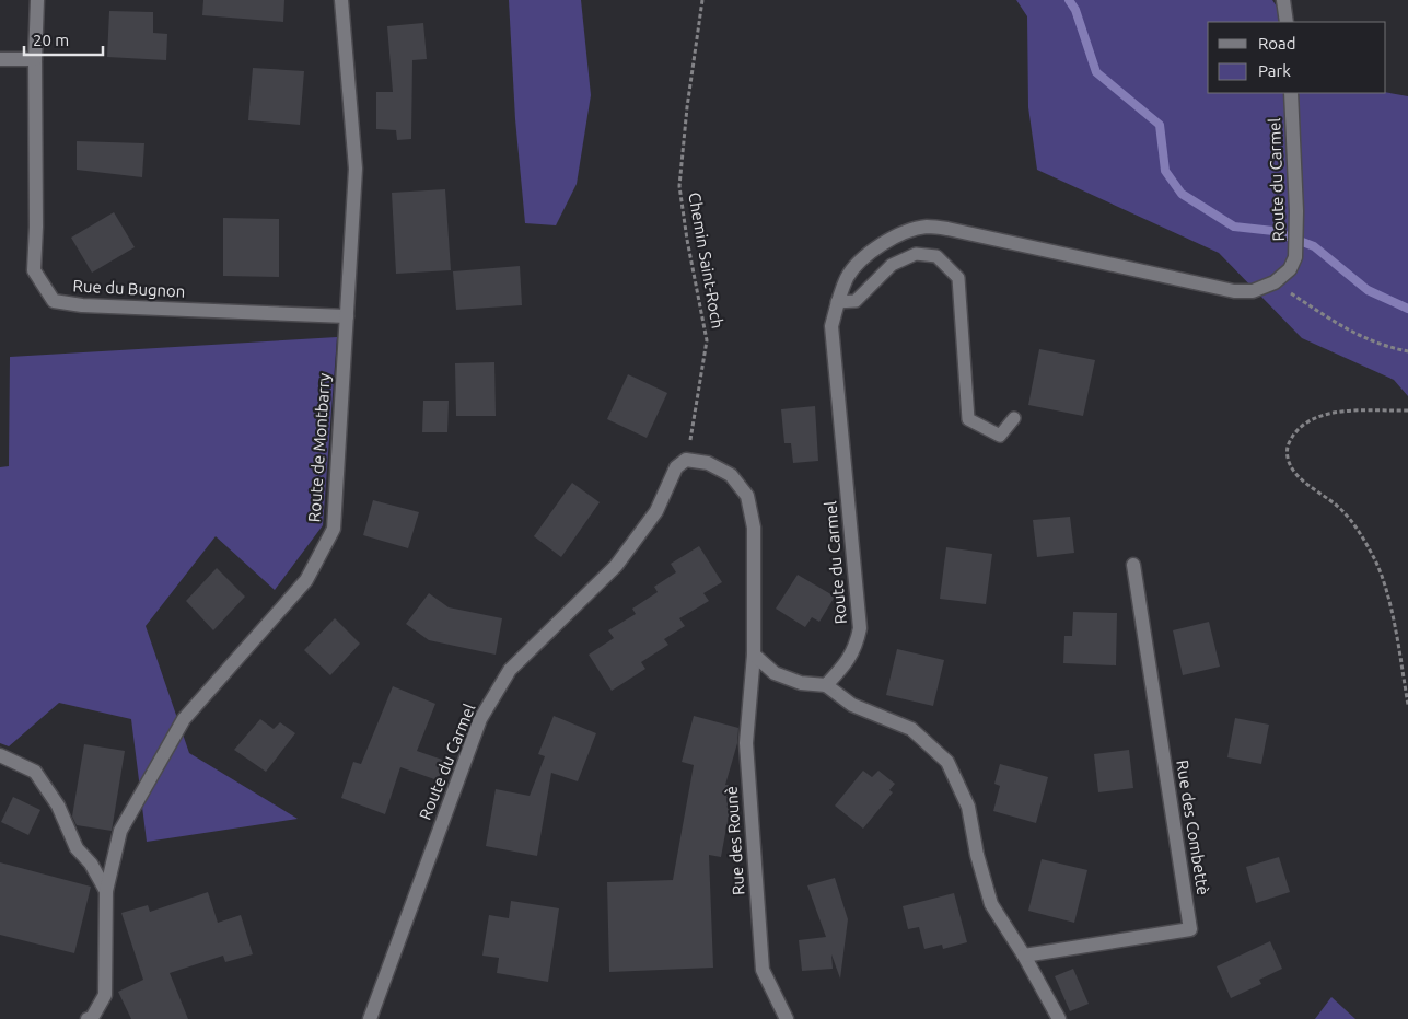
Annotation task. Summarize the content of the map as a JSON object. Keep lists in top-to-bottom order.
{
  "streets": {
    "street": [
      "Route du Carmel",
      "Rue du Bugnon",
      "Route de Montbarry",
      "Rue des Combettè",
      "Rue des Rounè"
    ],
    "path": ["Chemin Saint-Roch"]
  },
  "crossings": [
    ["Route du Carmel", "Chemin Saint-Roch"],
    ["Rue du Bugnon", "Route de Montbarry"]
  ],
  "legend": ["Road", "Park"],
  "scale_bar": "20 m"
}
